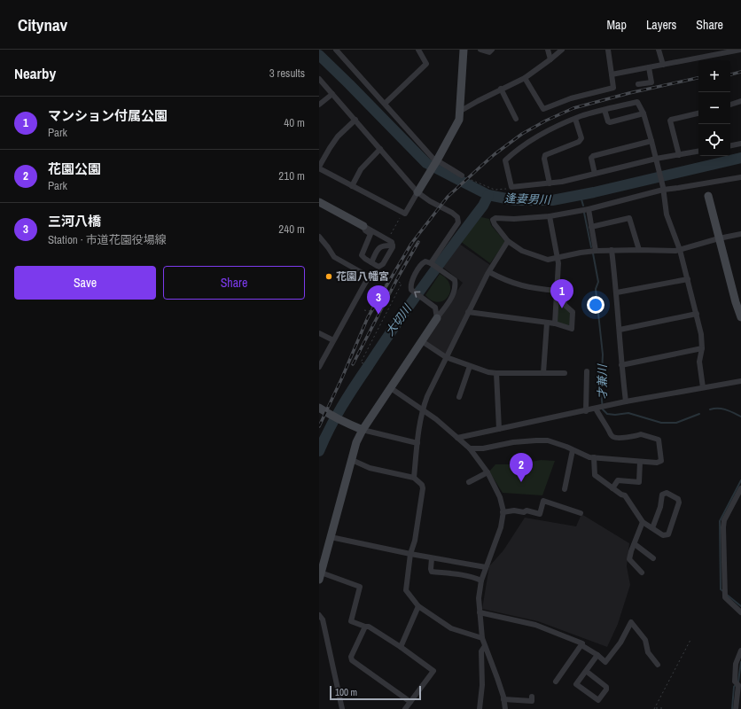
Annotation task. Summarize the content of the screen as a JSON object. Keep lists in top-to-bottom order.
{
  "water": ["逢妻男川", "大切川", "才兼川"],
  "places": ["花園八幡宮"],
  "scale_bar": "100 m",
  "page": {
    "header": "Citynav",
    "nav": ["Map", "Layers", "Share"],
    "heading": ["Nearby", "3 results"],
    "map_buttons": ["+", "−"],
    "list": [
      {
        "mark": "1",
        "name": "マンション付属公園",
        "note": "Park",
        "value": "40 m"
      },
      {
        "mark": "2",
        "name": "花園公園",
        "note": "Park",
        "value": "210 m"
      },
      {
        "mark": "3",
        "name": "三河八橋",
        "note": "Station · 市道花園役場線",
        "value": "240 m"
      }
    ],
    "buttons": ["Save", "Share"],
    "pins": ["1", "3", "2"],
    "scale": "100 m"
  }
}
